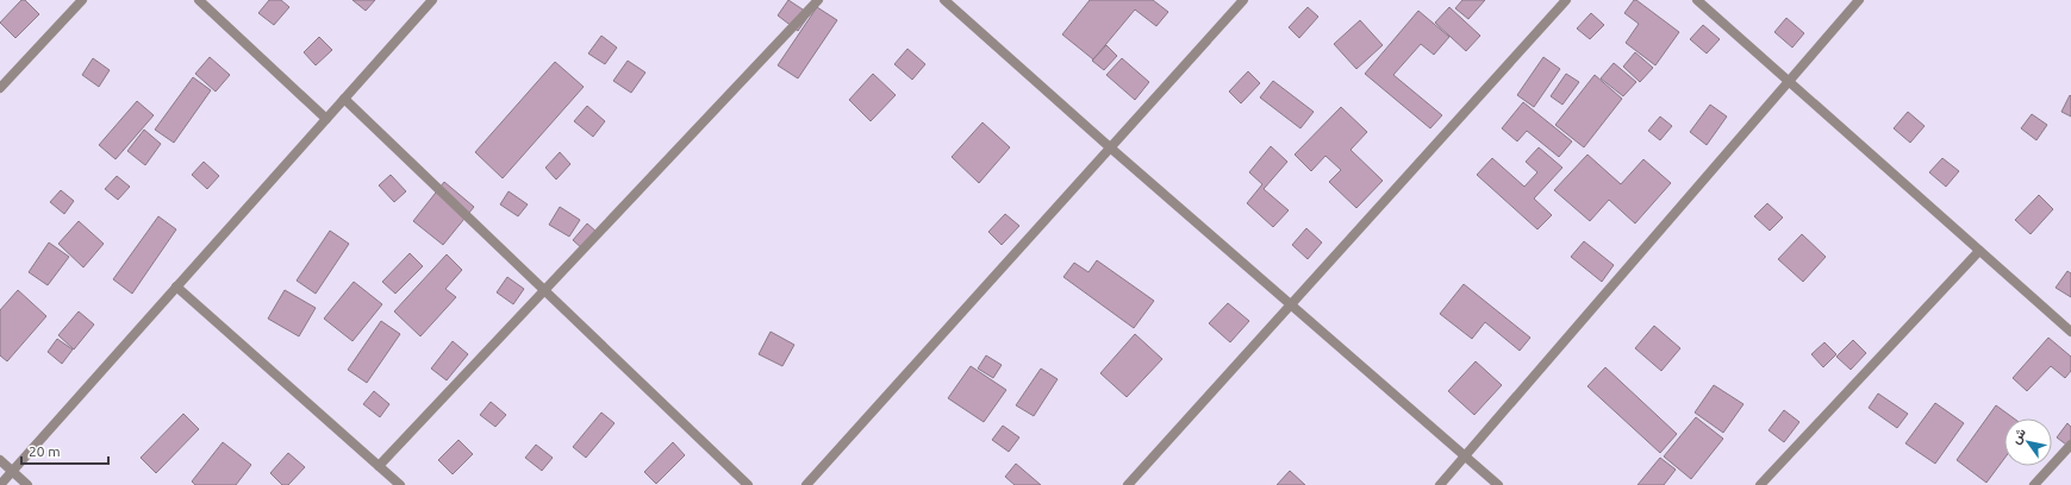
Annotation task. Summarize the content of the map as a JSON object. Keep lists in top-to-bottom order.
{
  "scale_bar": "20 m",
  "north": "top left"
}
